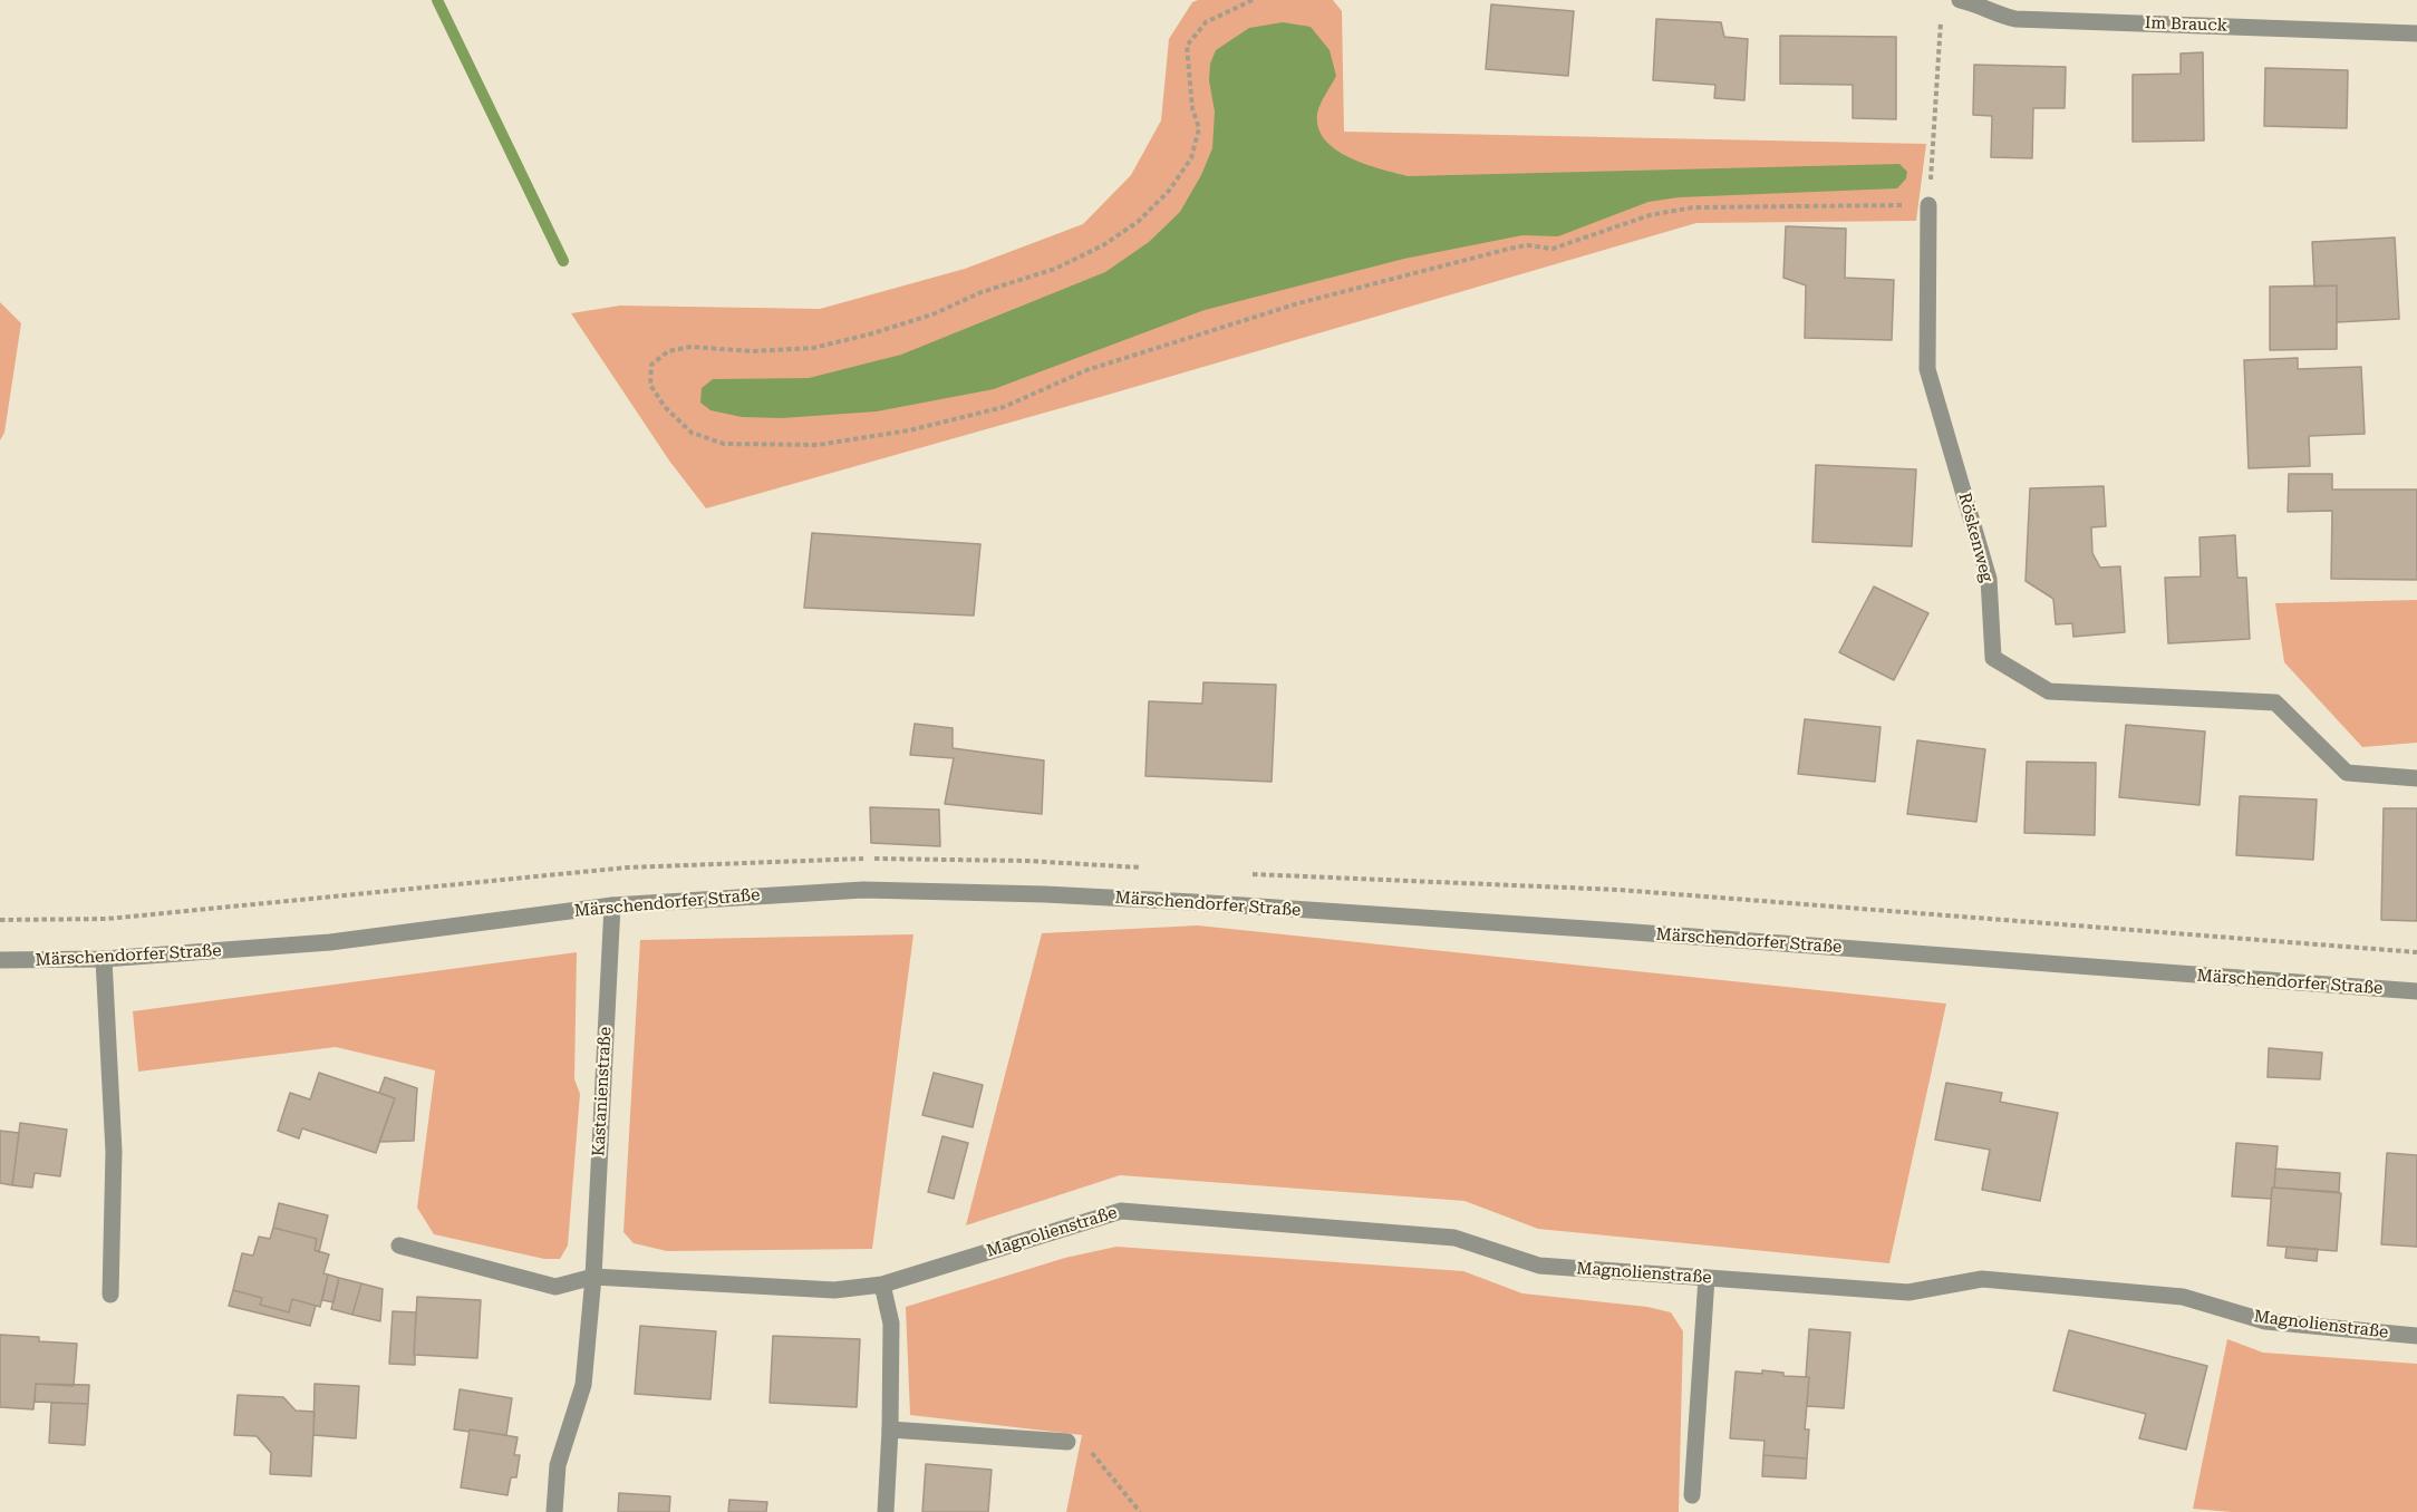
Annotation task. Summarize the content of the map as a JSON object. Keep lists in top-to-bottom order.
{
  "streets": {
    "street": [
      "Im Brauck",
      "Röskenweg",
      "Märschendorfer Straße",
      "Kastanienstraße",
      "Magnolienstraße"
    ]
  },
  "crossings": [
    ["Märschendorfer Straße", "Kastanienstraße"],
    ["Kastanienstraße", "Magnolienstraße"]
  ]
}
